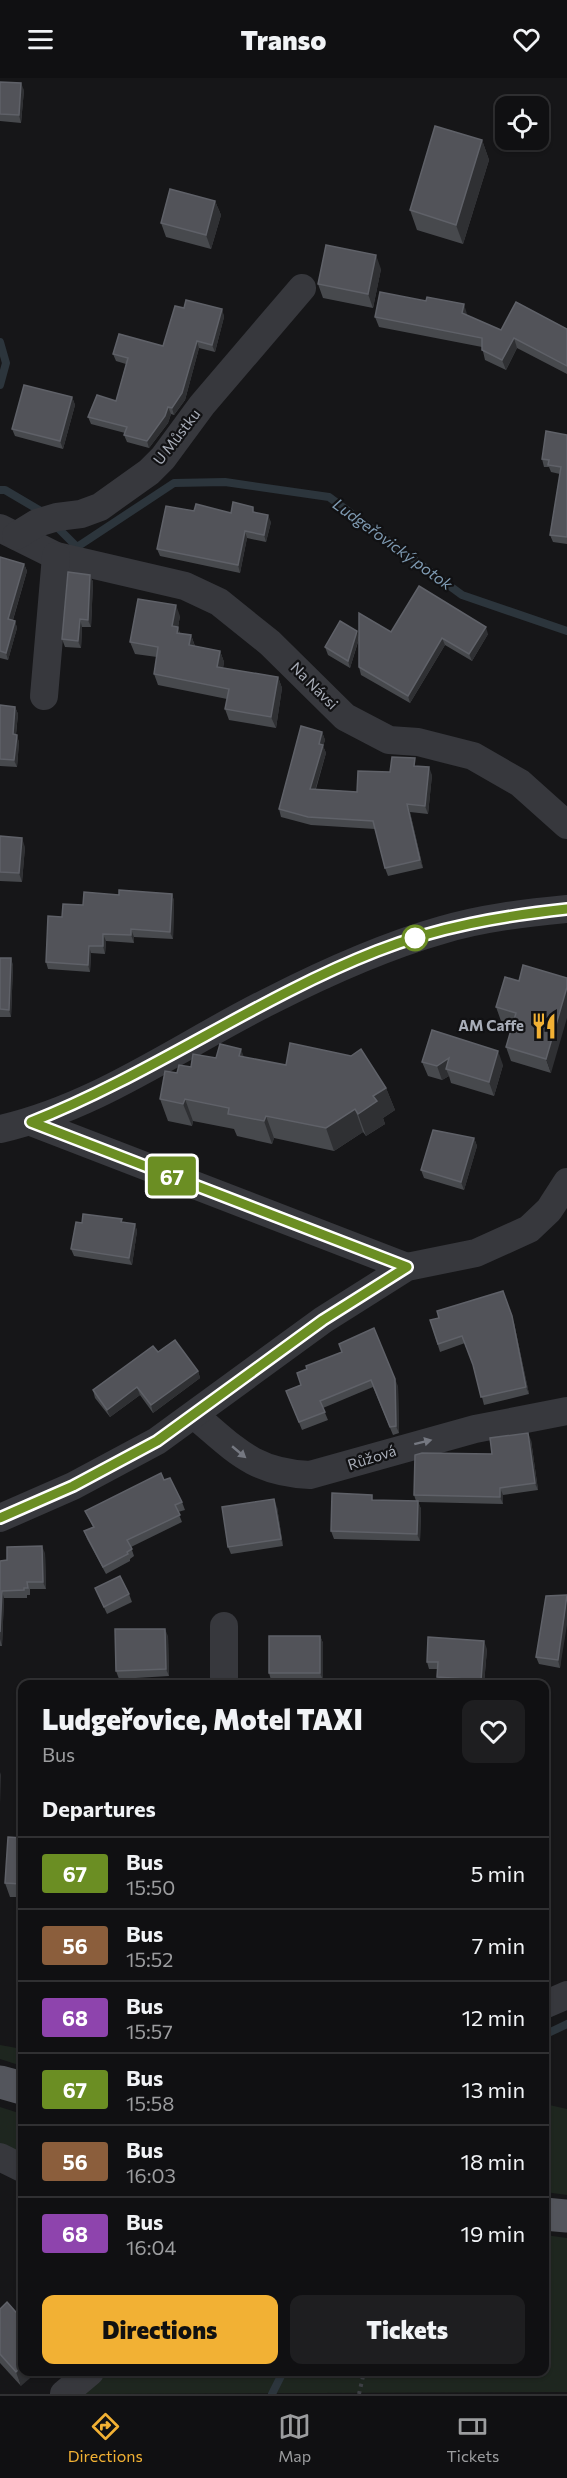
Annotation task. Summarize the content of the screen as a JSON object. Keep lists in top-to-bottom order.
{
  "streets": {
    "street": ["U Můstku", "Na Návsi", "Růžová"]
  },
  "crossings": [
    ["U Můstku", "Na Návsi"]
  ],
  "one_way": ["Růžová"],
  "water": ["Ludgeřovický potok"],
  "places": {
    "restaurant": ["AM Caffe"]
  },
  "lines": ["bus line 67"],
  "page": {
    "header": "Transo",
    "on_map": "67",
    "heading": [
      ["Ludgeřovice, Motel TAXI", "Bus"],
      "Departures"
    ],
    "list": [
      {
        "mark": "67",
        "name": "Bus",
        "note": "15:50",
        "value": "5 min"
      },
      {
        "mark": "56",
        "name": "Bus",
        "note": "15:52",
        "value": "7 min"
      },
      {
        "mark": "68",
        "name": "Bus",
        "note": "15:57",
        "value": "12 min"
      },
      {
        "mark": "67",
        "name": "Bus",
        "note": "15:58",
        "value": "13 min"
      },
      {
        "mark": "56",
        "name": "Bus",
        "note": "16:03",
        "value": "18 min"
      },
      {
        "mark": "68",
        "name": "Bus",
        "note": "16:04",
        "value": "19 min"
      }
    ],
    "buttons": ["Directions", "Tickets"],
    "tabs": ["Directions", "Map", "Tickets"]
  }
}
